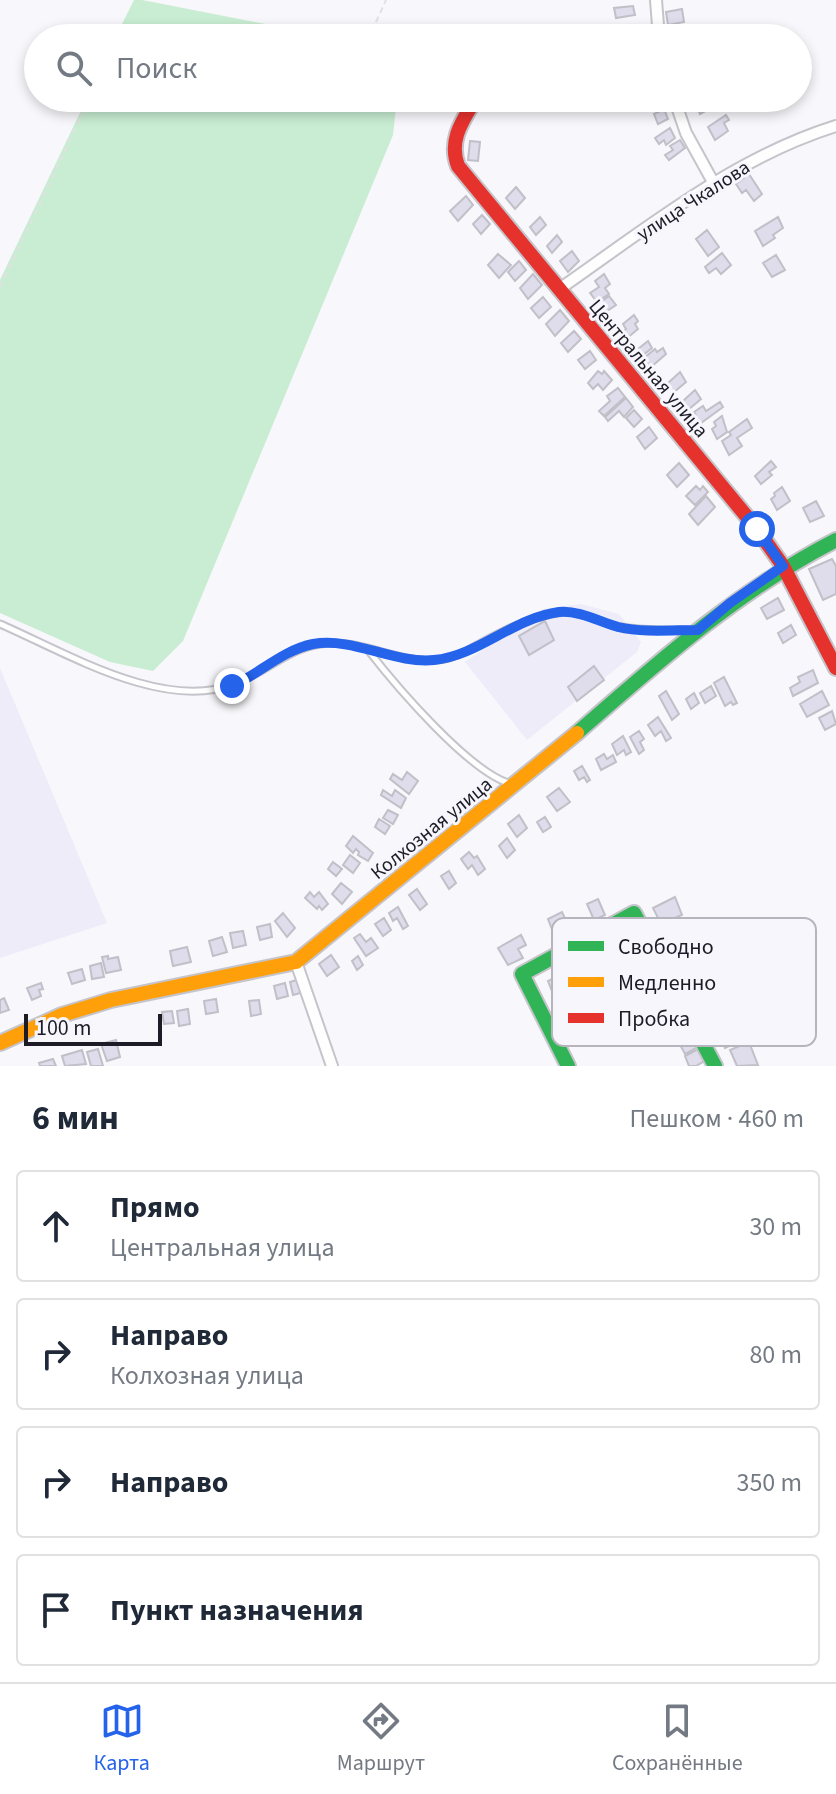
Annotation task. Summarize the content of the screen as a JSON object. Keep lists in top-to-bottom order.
{
  "streets": {
    "street": ["улица Чкалова", "Центральная улица", "Колхозная улица"]
  },
  "crossings": [
    ["улица Чкалова", "Центральная улица"],
    ["Центральная улица", "Колхозная улица"]
  ],
  "legend": ["Свободно", "Медленно", "Пробка"],
  "scale_bar": "100 m",
  "page": {
    "search": "Поиск",
    "scale": "100 m",
    "heading": ["6 мин", "Пешком · 460 m"],
    "list": [
      ["Прямо", "Центральная улица", "30 m"],
      ["Направо", "Колхозная улица", "80 m"],
      ["Направо", "350 m"],
      "Пункт назначения"
    ],
    "nav": ["Карта", "Маршрут", "Сохранённые"]
  }
}
